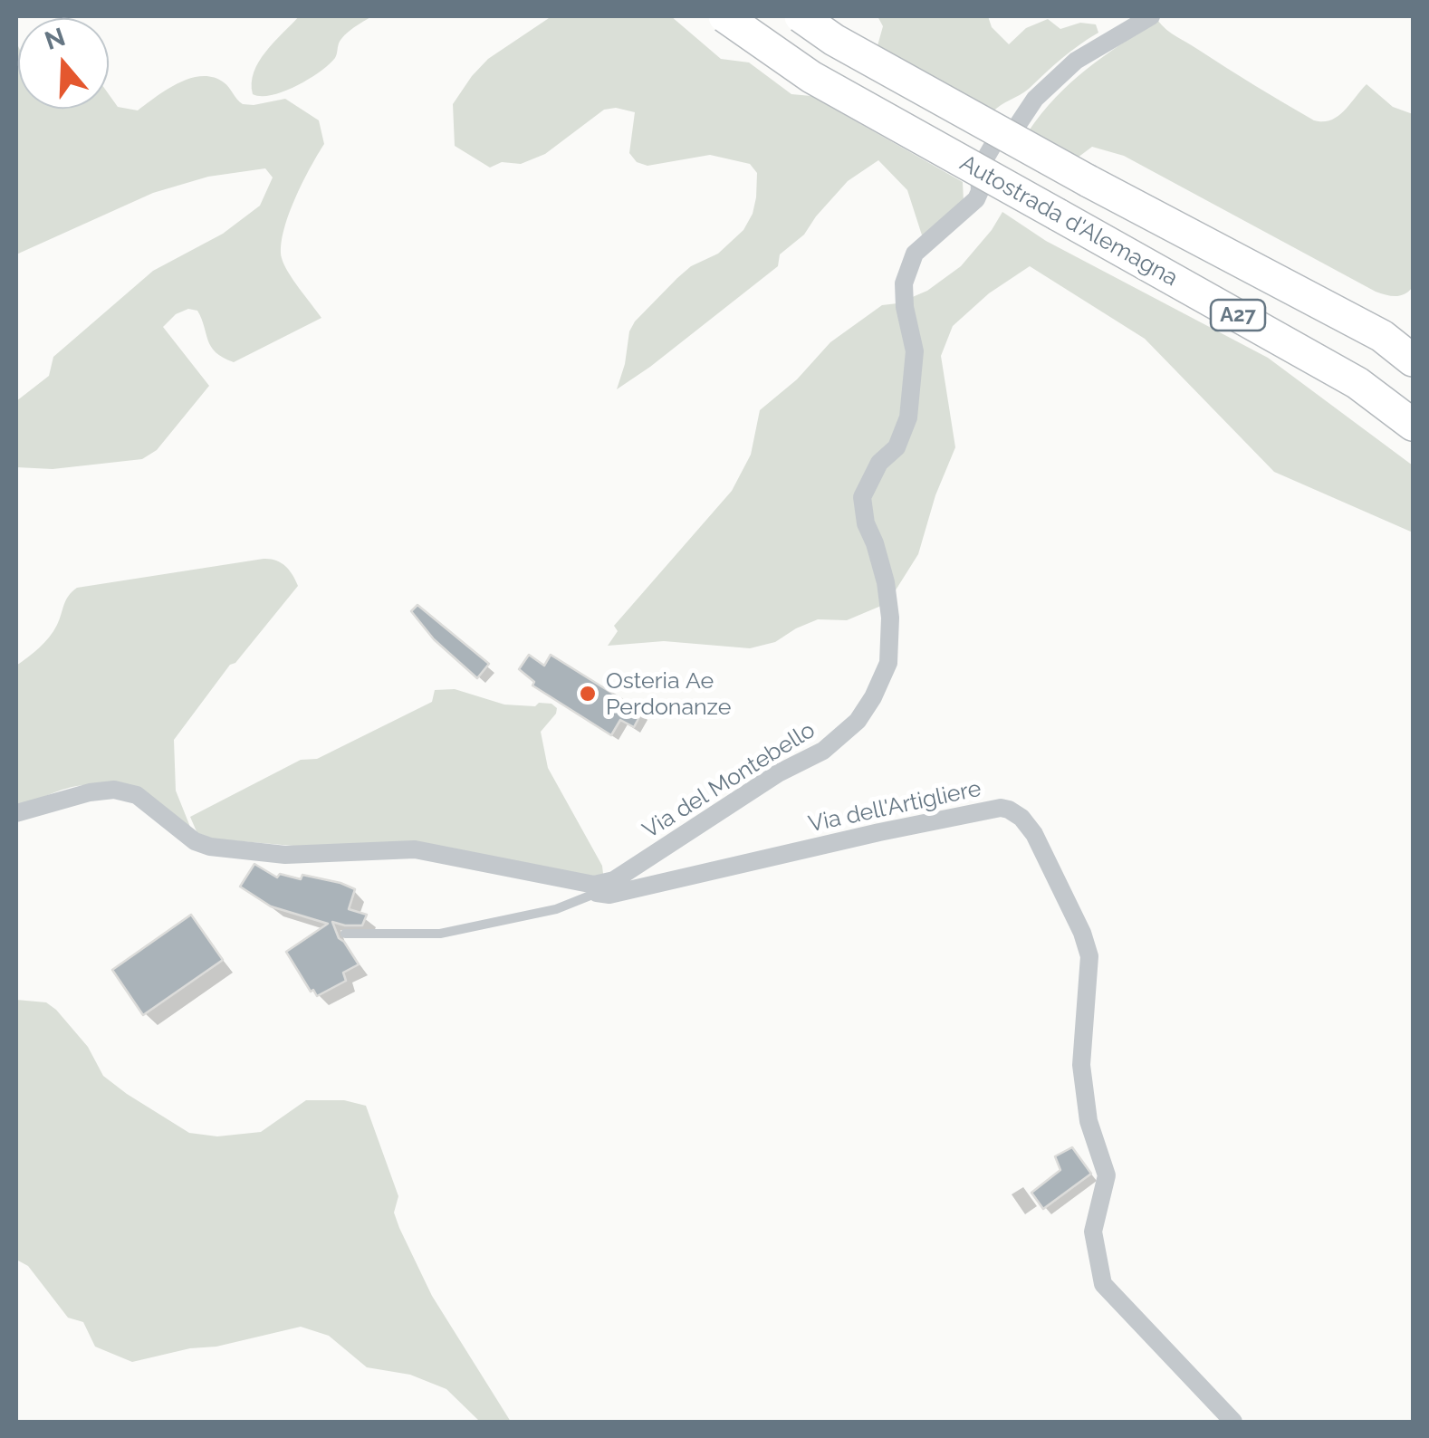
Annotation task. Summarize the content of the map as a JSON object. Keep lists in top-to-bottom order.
{
  "streets": {
    "highway": ["Autostrada d'Alemagna", "A27"],
    "street": ["Via del Montebello", "Via dell'Artigliere"]
  },
  "crossings": [
    ["Via del Montebello", "Via dell'Artigliere"]
  ],
  "places": ["Osteria Ae Perdonanze"],
  "north": "top"
}
